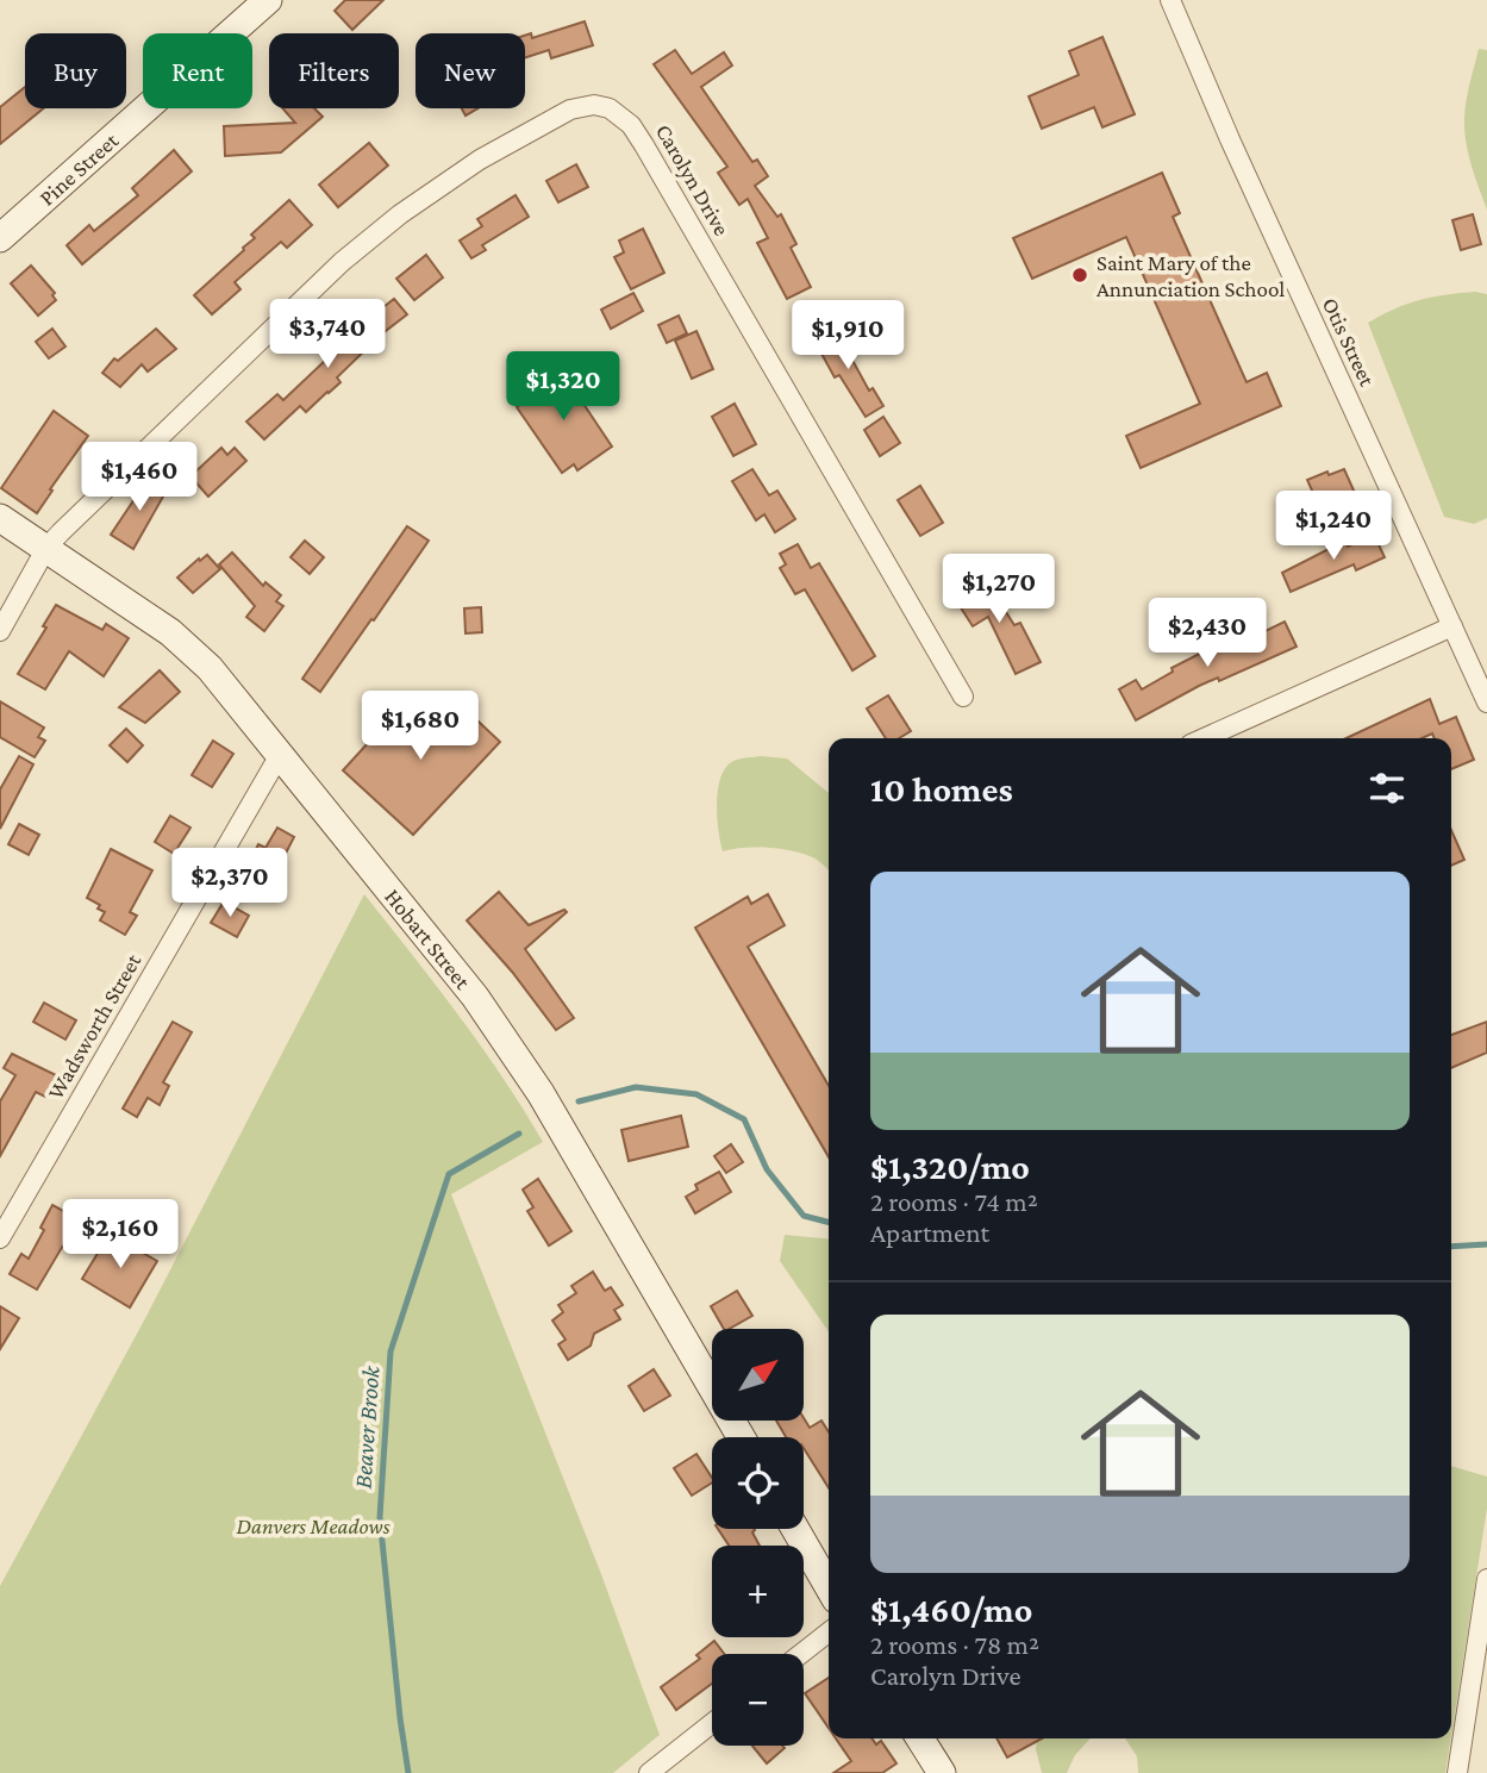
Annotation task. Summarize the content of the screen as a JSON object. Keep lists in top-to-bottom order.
{
  "streets": {
    "main road": ["Pine Street", "Hobart Street"],
    "street": ["Carolyn Drive", "Otis Street", "Wadsworth Street"]
  },
  "crossings": [
    ["Carolyn Drive", "Hobart Street"],
    ["Hobart Street", "Wadsworth Street"]
  ],
  "water": ["Beaver Brook"],
  "parks": ["Danvers Meadows"],
  "places": ["Saint Mary of the Annunciation School"],
  "north": "top right",
  "page": {
    "chip": [
      "Buy",
      "Rent",
      "Filters",
      "New"
    ],
    "price": [
      "$3,740",
      "$1,910",
      "$1,320",
      "$1,460",
      "$1,240",
      "$1,270",
      "$2,430",
      "$1,680",
      "$2,370",
      "$2,160"
    ],
    "heading": "10 homes",
    "list": [
      {
        "name": "$1,320/mo",
        "note": "2 rooms · 74 m² · Apartment"
      },
      {
        "name": "$1,460/mo",
        "note": "2 rooms · 78 m² · Carolyn Drive"
      }
    ],
    "map_buttons": ["+", "−"]
  }
}
